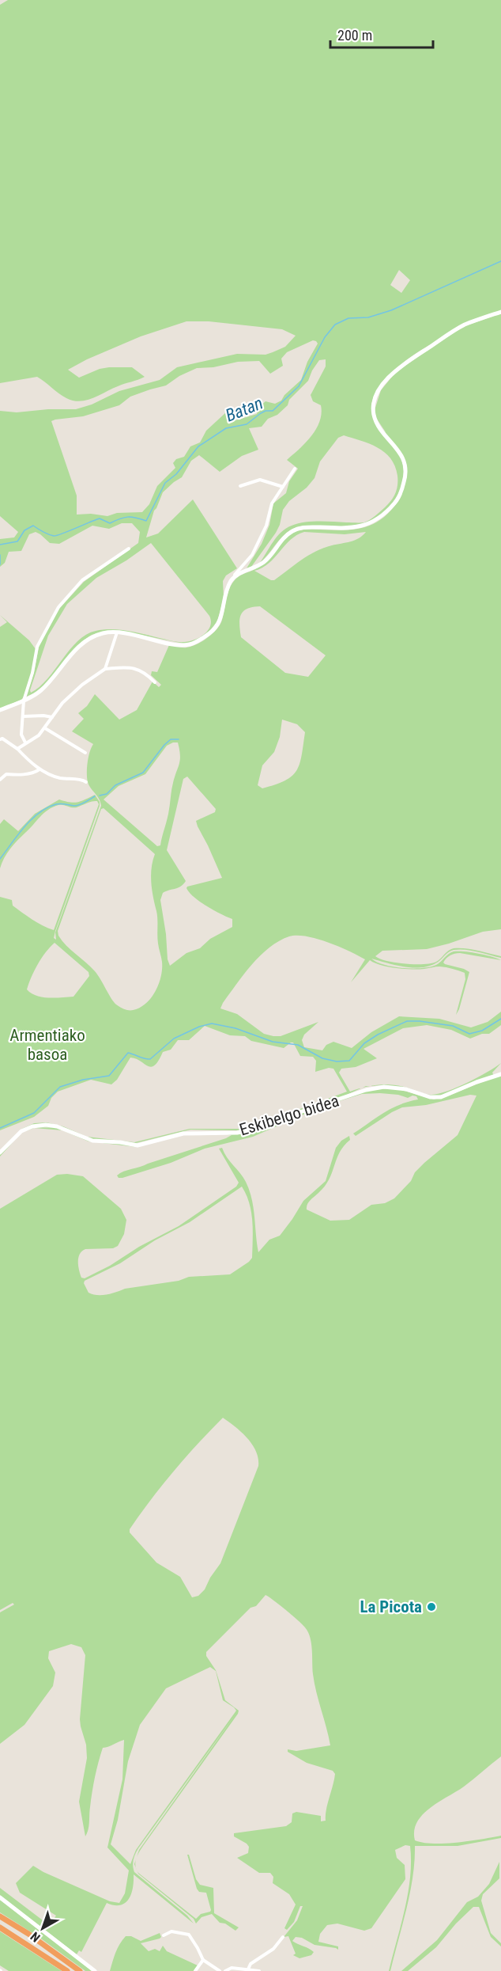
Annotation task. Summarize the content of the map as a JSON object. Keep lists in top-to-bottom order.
{
  "streets": {
    "street": ["Eskibelgo bidea"]
  },
  "water": ["Batan"],
  "parks": ["Armentiako basoa"],
  "places": ["La Picota"],
  "scale_bar": "200 m",
  "north": "bottom left"
}
